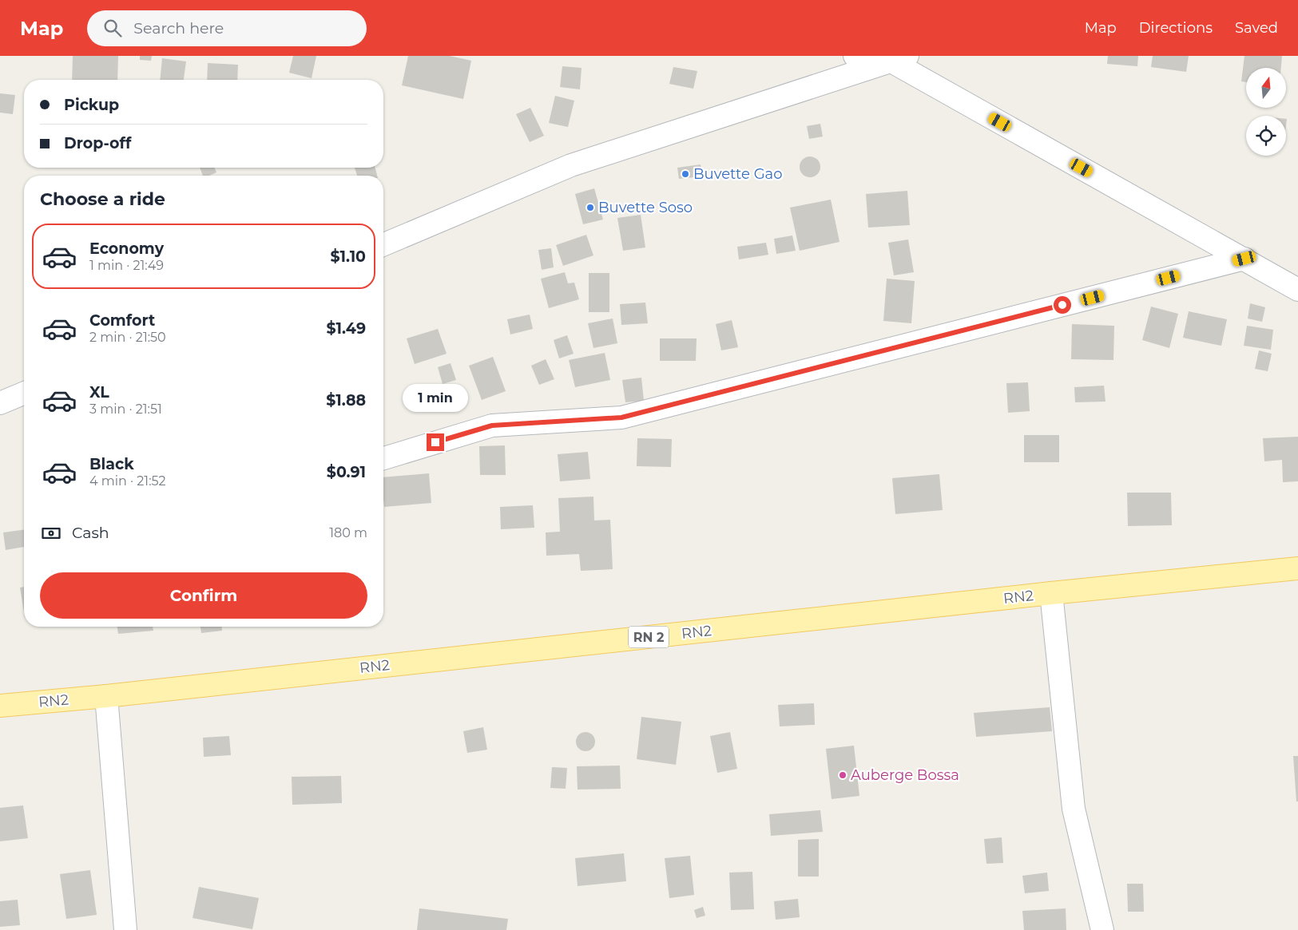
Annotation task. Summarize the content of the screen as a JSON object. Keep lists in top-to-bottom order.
{
  "streets": {
    "main road": ["RN2", "RN 2"]
  },
  "places": ["Buvette Gao", "Buvette Soso", "Auberge Bossa"],
  "north": "top",
  "page": {
    "header": "Map",
    "search": "Search here",
    "nav": ["Map", "Directions", "Saved"],
    "banner": ["Pickup", "Drop-off"],
    "heading": "Choose a ride",
    "list": [
      {
        "name": "Economy",
        "note": "1 min · 21:49",
        "value": "$1.10"
      },
      {
        "name": "Comfort",
        "note": "2 min · 21:50",
        "value": "$1.49"
      },
      {
        "name": "XL",
        "note": "3 min · 21:51",
        "value": "$1.88"
      },
      {
        "name": "Black",
        "note": "4 min · 21:52",
        "value": "$0.91"
      }
    ],
    "bubble": "1 min",
    "pay": ["Cash", "180 m"],
    "buttons": "Confirm"
  }
}
